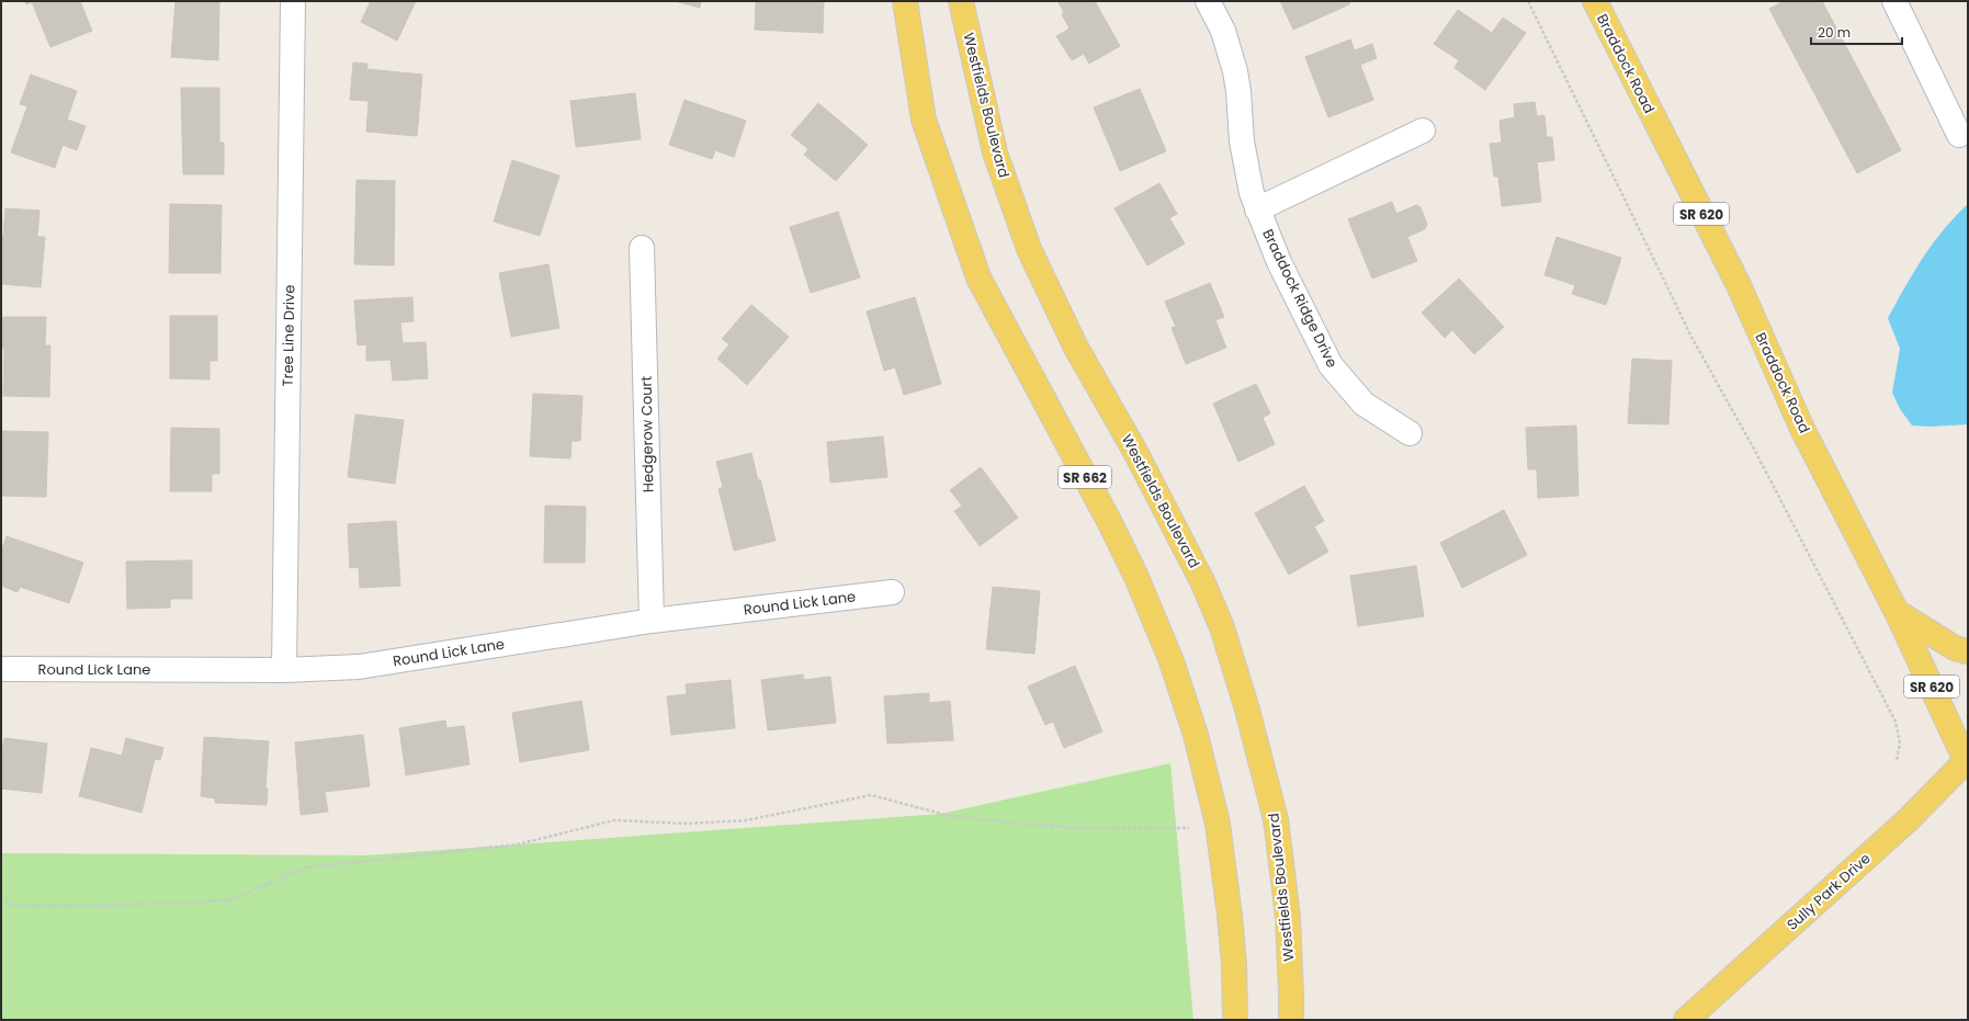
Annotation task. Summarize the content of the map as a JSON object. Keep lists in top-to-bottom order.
{
  "streets": {
    "main road": [
      "Braddock Road",
      "Westfields Boulevard",
      "SR 620",
      "SR 662",
      "Sully Park Drive"
    ],
    "street": [
      "Braddock Ridge Drive",
      "Tree Line Drive",
      "Hedgerow Court",
      "Round Lick Lane"
    ]
  },
  "crossings": [
    ["Braddock Road", "Sully Park Drive"],
    ["Tree Line Drive", "Round Lick Lane"],
    ["Hedgerow Court", "Round Lick Lane"]
  ],
  "scale_bar": "20 m"
}
